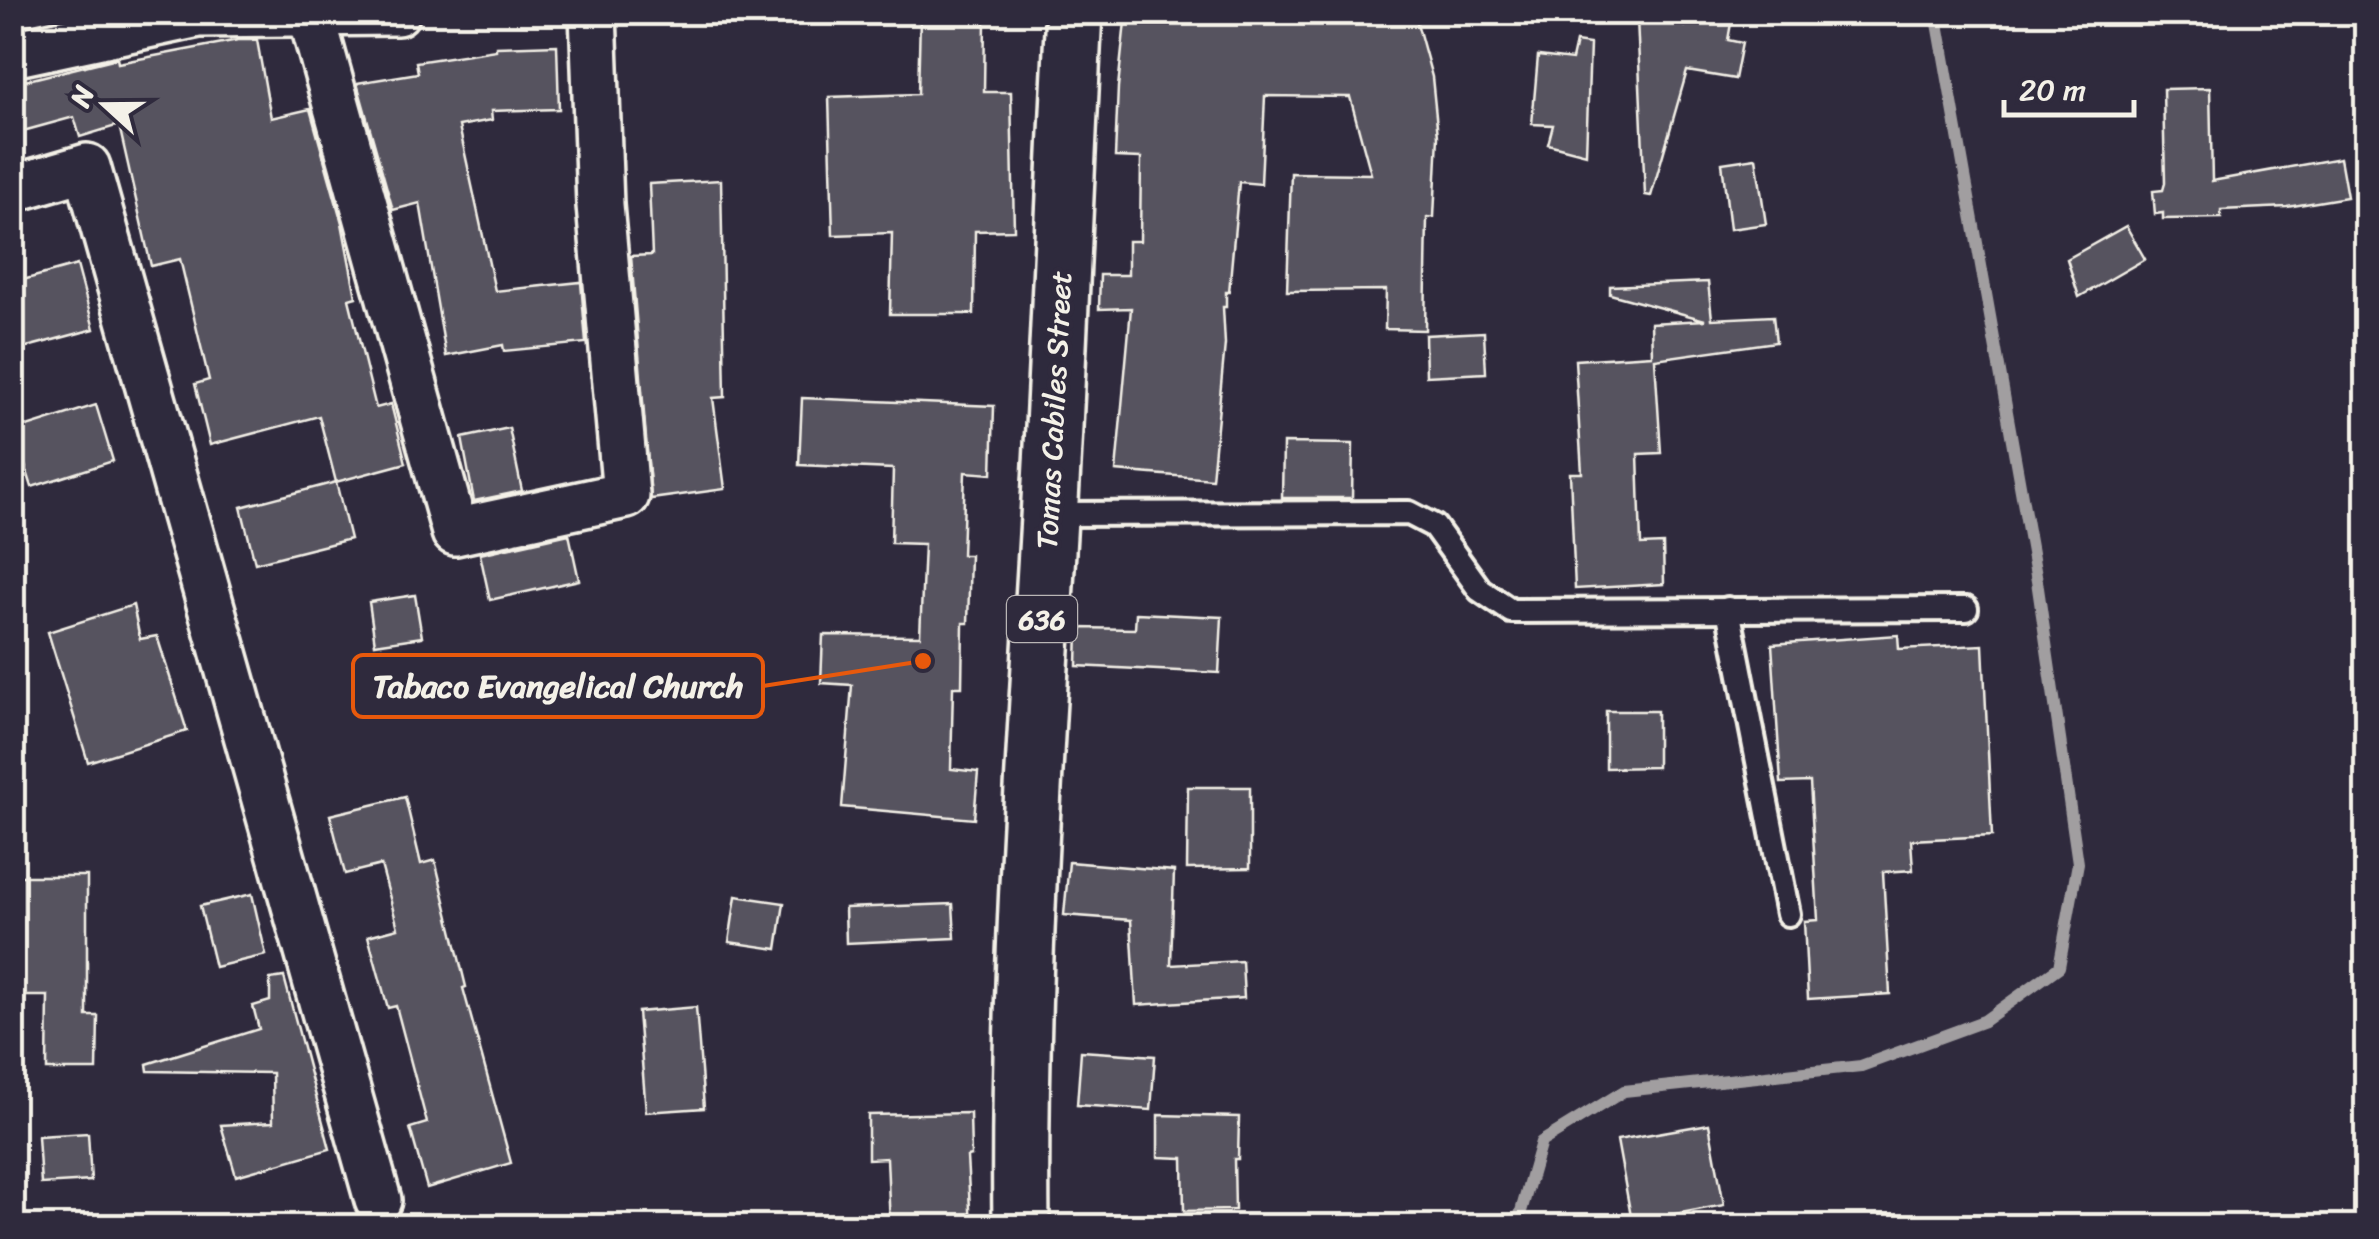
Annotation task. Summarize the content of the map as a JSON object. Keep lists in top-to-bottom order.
{
  "streets": {
    "main road": ["Tomas Cabiles Street", "636"]
  },
  "places": ["Tabaco Evangelical Church"],
  "scale_bar": "20 m",
  "north": "left"
}
